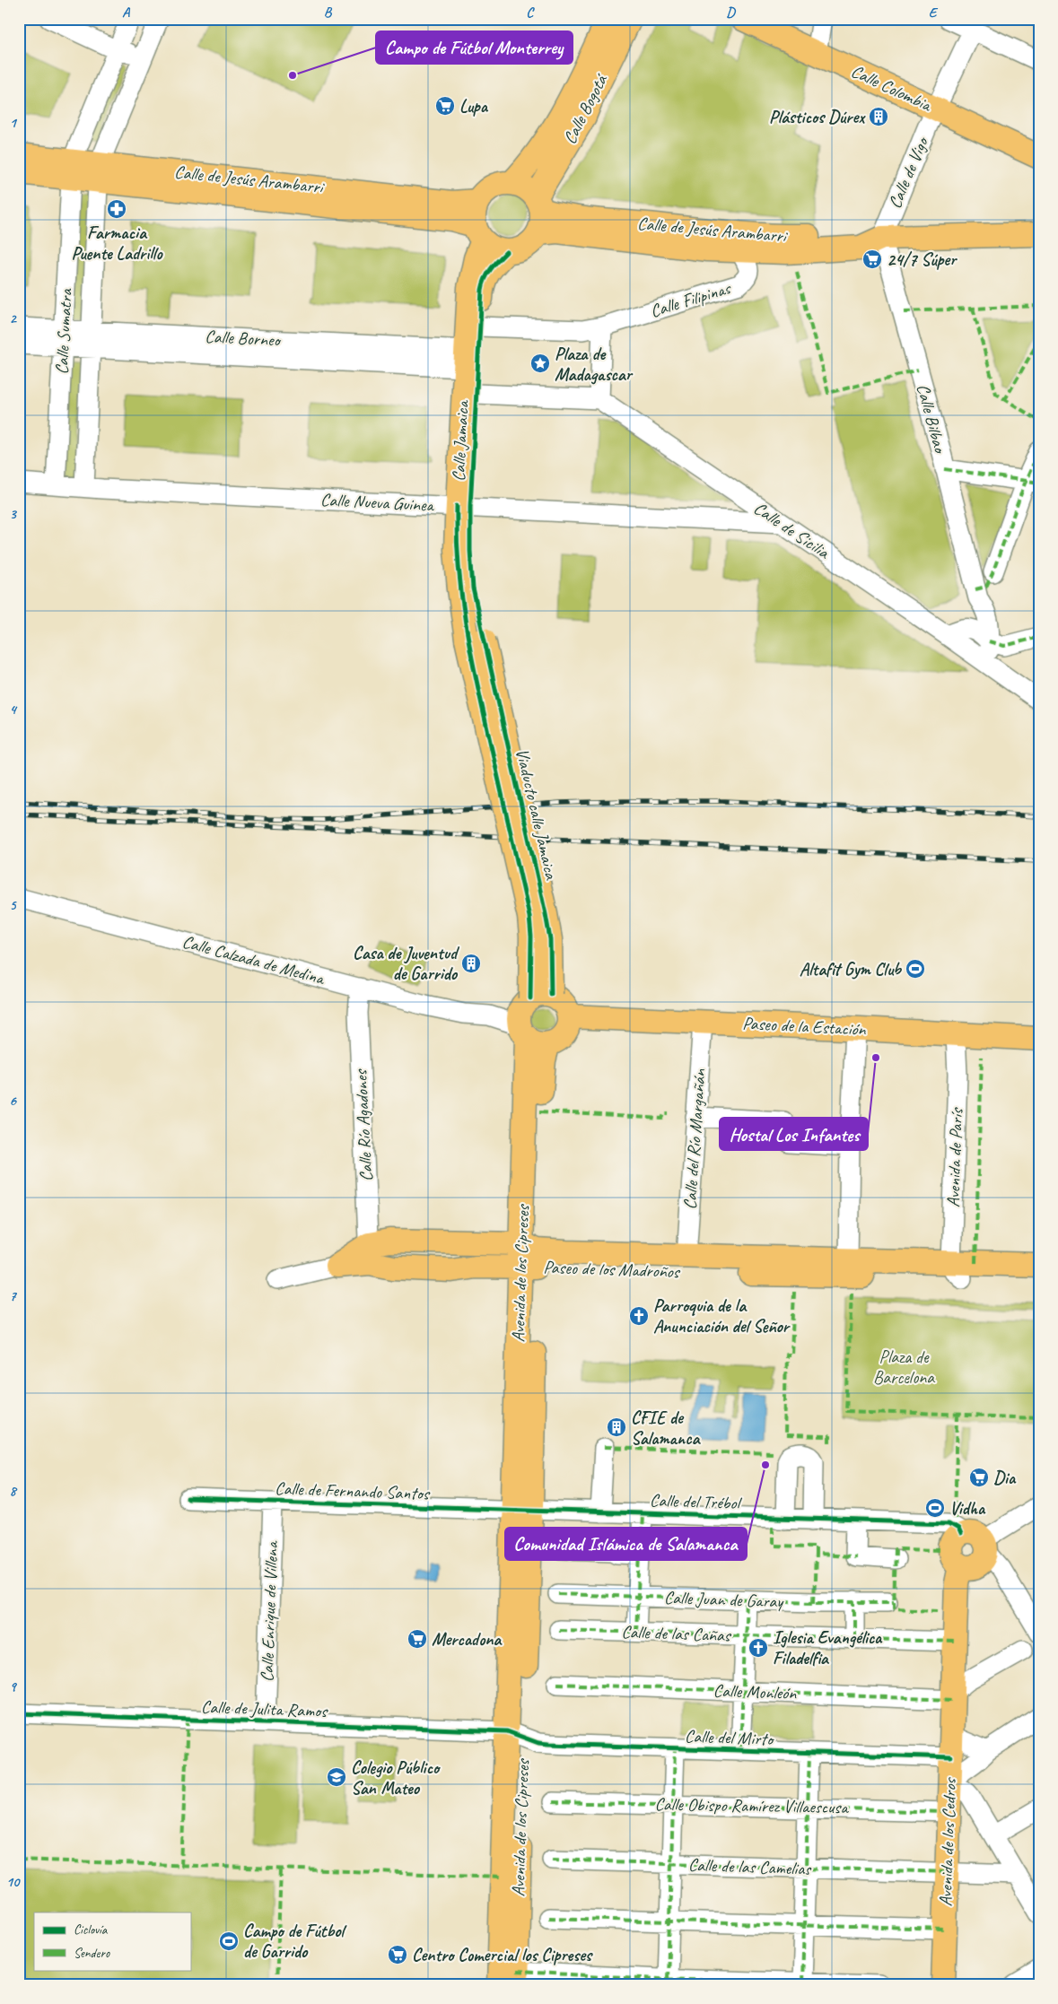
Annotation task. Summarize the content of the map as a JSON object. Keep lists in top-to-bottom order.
{
  "streets": {
    "main road": [
      "Calle Colombia",
      "Calle Bogotá",
      "Calle de Jesús Arambarri",
      "Calle Jamaica",
      "Viaducto calle Jamaica",
      "Paseo de la Estación",
      "Paseo de los Madroños",
      "Avenida de los Cipreses",
      "Avenida de los Cedros"
    ],
    "street": [
      "Calle de Vigo",
      "Calle Filipinas",
      "Calle Sumatra",
      "Calle Borneo",
      "Calle Bilbao",
      "Calle Nueva Guinea",
      "Calle de Sicilia",
      "Calle Calzada de Medina",
      "Calle Río Agadones",
      "Calle del Río Margañán",
      "Avenida de París",
      "Calle de Fernando Santos",
      "Calle del Trébol",
      "Calle Juan de Garay",
      "Calle Enrique de Villena",
      "Calle de las Cañas",
      "Calle Monleón",
      "Calle de Julita Ramos",
      "Calle del Mirto",
      "Calle Obispo Ramírez Villaescusa",
      "Calle de las Camelias"
    ]
  },
  "crossings": [
    ["Calle Colombia", "Calle de Vigo"],
    ["Calle Bogotá", "Calle de Jesús Arambarri"],
    ["Calle Bogotá", "Calle Jamaica"],
    ["Calle de Vigo", "Calle de Jesús Arambarri"],
    ["Calle de Vigo", "Calle Bilbao"],
    ["Calle de Jesús Arambarri", "Calle Filipinas"],
    ["Calle de Jesús Arambarri", "Calle Sumatra"],
    ["Calle de Jesús Arambarri", "Calle Bilbao"],
    ["Calle de Jesús Arambarri", "Calle Jamaica"],
    ["Calle Sumatra", "Calle Borneo"],
    ["Calle Sumatra", "Calle Nueva Guinea"],
    ["Calle Borneo", "Calle Jamaica"],
    ["Calle Jamaica", "Calle Nueva Guinea"],
    ["Calle Jamaica", "Viaducto calle Jamaica"],
    ["Calle Nueva Guinea", "Calle de Sicilia"],
    ["Viaducto calle Jamaica", "Calle Calzada de Medina"],
    ["Viaducto calle Jamaica", "Avenida de los Cipreses"],
    ["Calle Calzada de Medina", "Calle Río Agadones"],
    ["Calle Calzada de Medina", "Avenida de los Cipreses"],
    ["Paseo de la Estación", "Calle del Río Margañán"],
    ["Paseo de la Estación", "Avenida de París"],
    ["Calle Río Agadones", "Paseo de los Madroños"],
    ["Calle del Río Margañán", "Paseo de los Madroños"],
    ["Paseo de los Madroños", "Avenida de los Cipreses"],
    ["Avenida de los Cipreses", "Calle de Fernando Santos"],
    ["Avenida de los Cipreses", "Calle del Trébol"],
    ["Avenida de los Cipreses", "Calle de Julita Ramos"],
    ["Avenida de los Cipreses", "Calle del Mirto"],
    ["Calle de Fernando Santos", "Calle del Trébol"],
    ["Calle de Fernando Santos", "Calle Enrique de Villena"],
    ["Calle del Trébol", "Avenida de los Cedros"],
    ["Calle Enrique de Villena", "Calle de Julita Ramos"],
    ["Calle de las Cañas", "Avenida de los Cedros"],
    ["Calle Monleón", "Avenida de los Cedros"],
    ["Calle de Julita Ramos", "Calle del Mirto"],
    ["Calle del Mirto", "Avenida de los Cedros"],
    ["Calle Obispo Ramírez Villaescusa", "Avenida de los Cedros"],
    ["Calle Obispo Ramírez Villaescusa", "Calle de las Camelias"],
    ["Avenida de los Cedros", "Calle de las Camelias"]
  ],
  "parks": ["Plaza de Barcelona"],
  "places": {
    "other": ["Campo de Fútbol Monterrey", "Hostal Los Infantes", "Comunidad Islámica de Salamanca"],
    "supermarket": [
      "Lupa",
      "24/7 Súper",
      "Dia",
      "Mercadona",
      "Centro Comercial los Cipreses"
    ],
    "building": ["Plásticos Dúrex", "Casa de Juventud de Garrido", "CFIE de Salamanca"],
    "pharmacy": ["Farmacia Puente Ladrillo"],
    "place": ["Plaza de Madagascar"],
    "sports": ["Altafit Gym Club", "Vidha", "Campo de Fútbol de Garrido"],
    "church": ["Parroquia de la Anunciación del Señor", "Iglesia Evangélica Filadelfia"],
    "school or university": ["Colegio Público San Mateo"]
  },
  "legend": ["Ciclovía", "Sendero"],
  "grid": {
    "columns": [
      "A",
      "B",
      "C",
      "D",
      "E"
    ],
    "rows": [
      "1",
      "2",
      "3",
      "4",
      "5",
      "6",
      "7",
      "8",
      "9",
      "10"
    ]
  }
}
